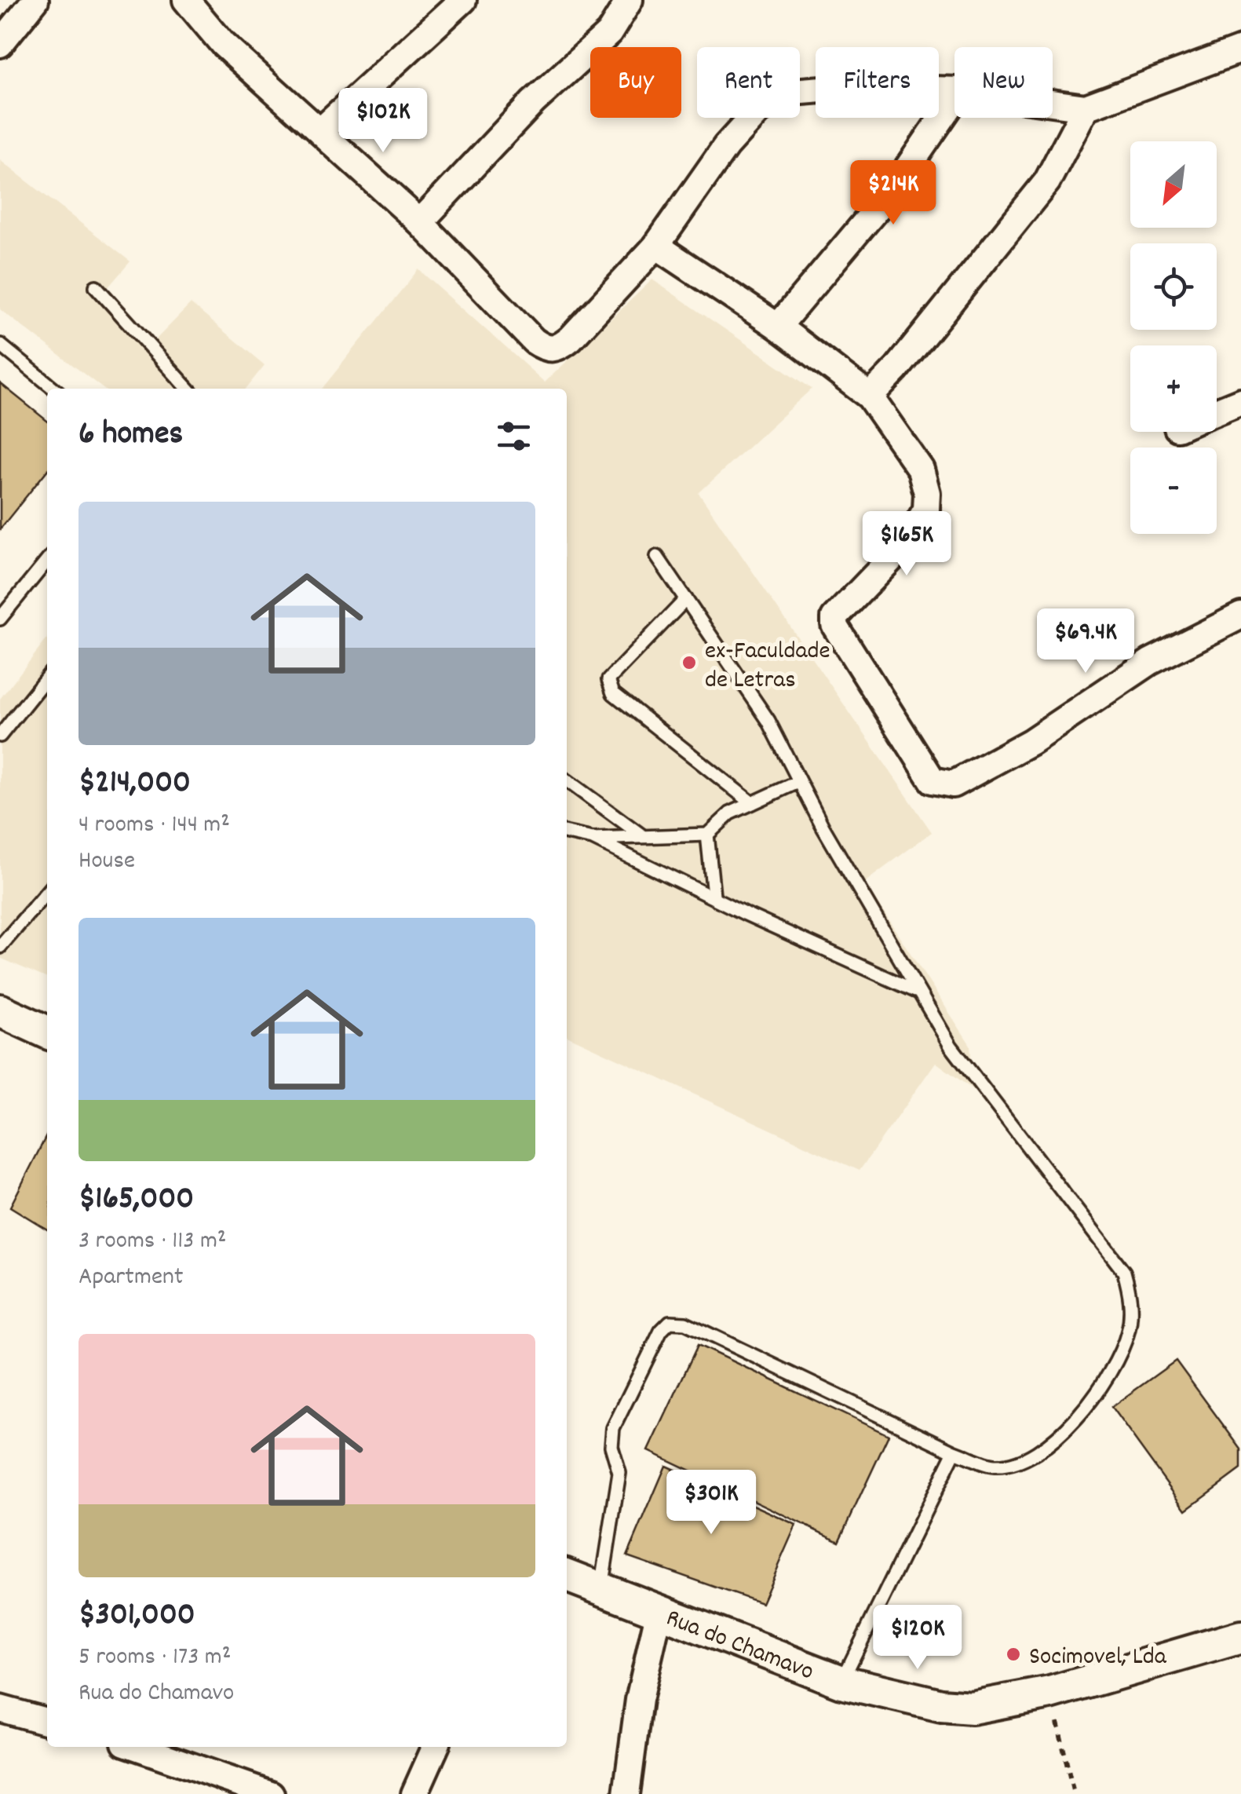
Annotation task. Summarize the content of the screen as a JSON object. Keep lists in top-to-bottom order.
{
  "streets": {
    "street": ["Rua do Chamavo"]
  },
  "places": ["ex-Faculdade de Letras", "Socimovel, Lda"],
  "north": "bottom left",
  "page": {
    "chip": [
      "Buy",
      "Rent",
      "Filters",
      "New"
    ],
    "price": [
      "$102K",
      "$214K",
      "$165K",
      "$69.4K",
      "$301K",
      "$120K"
    ],
    "map_buttons": ["+", "−"],
    "heading": "6 homes",
    "list": [
      {
        "name": "$214,000",
        "note": "4 rooms · 144 m² · House"
      },
      {
        "name": "$165,000",
        "note": "3 rooms · 113 m² · Apartment"
      },
      {
        "name": "$301,000",
        "note": "5 rooms · 173 m² · Rua do Chamavo"
      }
    ]
  }
}
